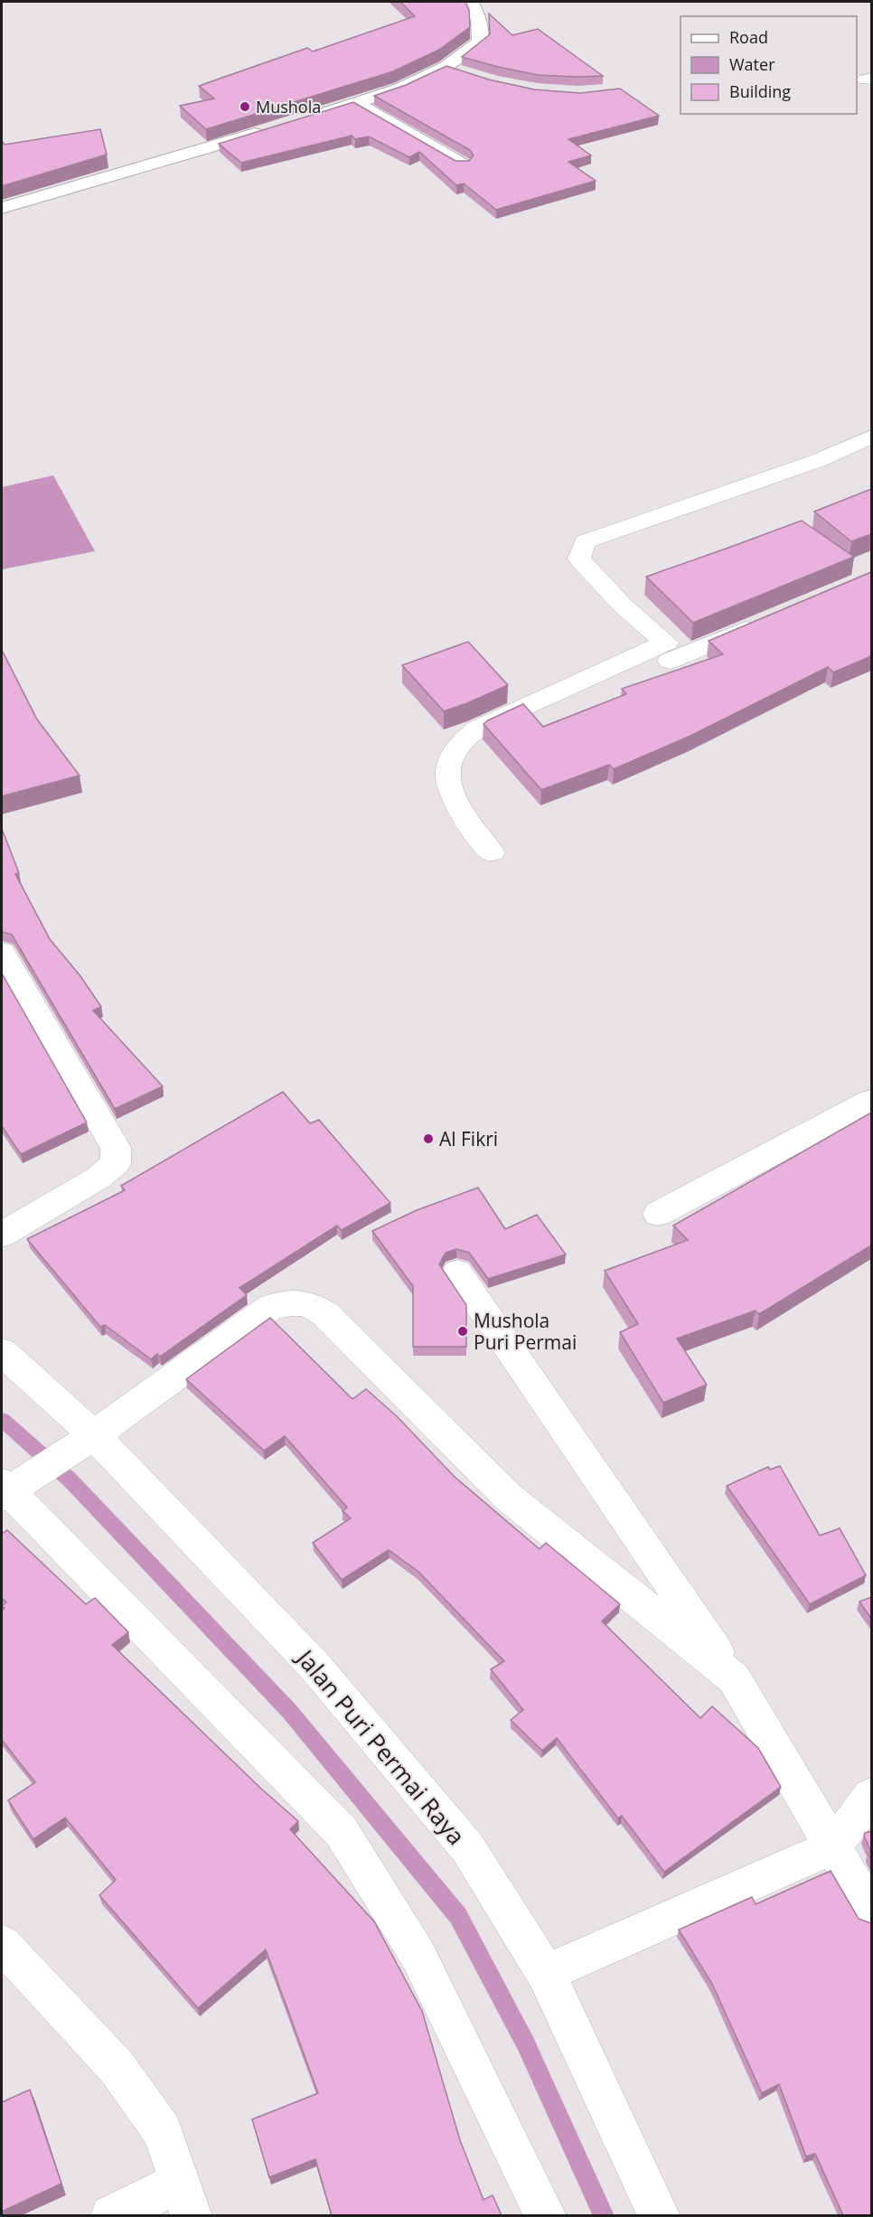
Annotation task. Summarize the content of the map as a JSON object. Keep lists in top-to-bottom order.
{
  "streets": {
    "street": ["Jalan Puri Permai Raya"]
  },
  "places": ["Mushola", "Al Fikri", "Mushola Puri Permai"],
  "legend": ["Road", "Water", "Building"]
}
